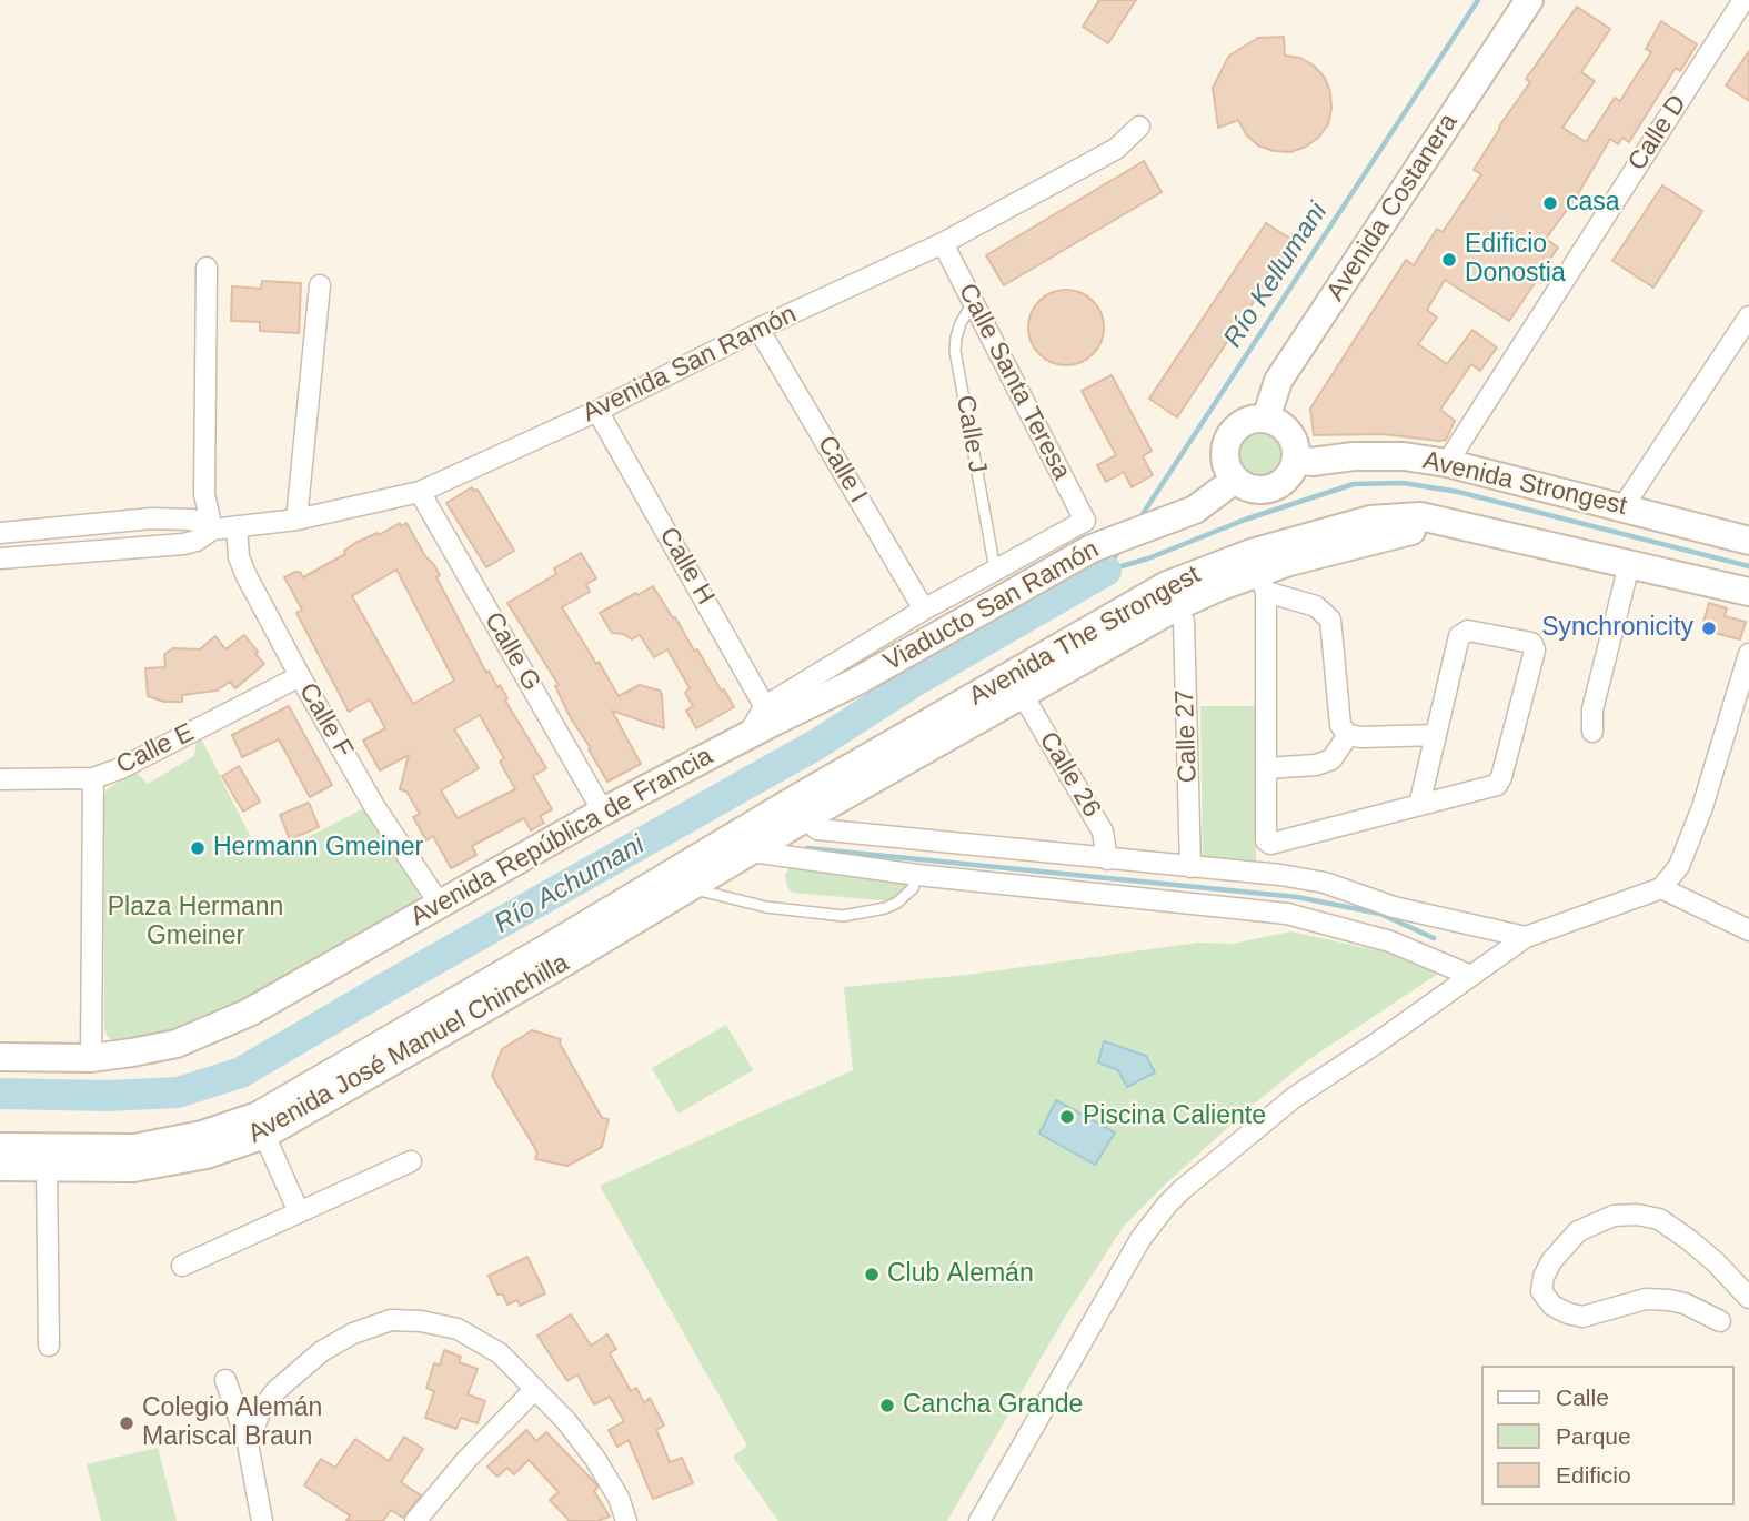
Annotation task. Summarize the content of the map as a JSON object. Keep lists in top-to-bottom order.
{
  "streets": {
    "street": [
      "Calle D",
      "Avenida Costanera",
      "Avenida San Ramón",
      "Calle Santa Teresa",
      "Calle I",
      "Avenida Strongest",
      "Calle H",
      "Viaducto San Ramón",
      "Avenida The Strongest",
      "Calle G",
      "Calle F",
      "Calle 27",
      "Calle E",
      "Calle 26",
      "Avenida República de Francia",
      "Avenida José Manuel Chinchilla"
    ],
    "lane": ["Calle J"]
  },
  "crossings": [
    ["Calle D", "Avenida Strongest"],
    ["Avenida Costanera", "Avenida Strongest"],
    ["Avenida Costanera", "Viaducto San Ramón"],
    ["Avenida San Ramón", "Calle Santa Teresa"],
    ["Avenida San Ramón", "Calle I"],
    ["Avenida San Ramón", "Calle H"],
    ["Avenida San Ramón", "Calle G"],
    ["Avenida San Ramón", "Calle F"],
    ["Calle Santa Teresa", "Calle J"],
    ["Avenida Strongest", "Viaducto San Ramón"],
    ["Calle H", "Viaducto San Ramón"],
    ["Viaducto San Ramón", "Avenida República de Francia"],
    ["Avenida The Strongest", "Calle 27"],
    ["Avenida The Strongest", "Calle 26"],
    ["Avenida The Strongest", "Avenida José Manuel Chinchilla"],
    ["Calle G", "Avenida República de Francia"],
    ["Calle F", "Calle E"],
    ["Calle F", "Avenida República de Francia"]
  ],
  "water": ["Río Kellumani", "Río Achumani"],
  "parks": ["Plaza Hermann Gmeiner"],
  "places": [
    "casa",
    "Edificio Donostia",
    "Synchronicity",
    "Hermann Gmeiner",
    "Piscina Caliente",
    "Club Alemán",
    "Cancha Grande",
    "Colegio Alemán Mariscal Braun"
  ],
  "legend": ["Calle", "Parque", "Edificio"]
}
